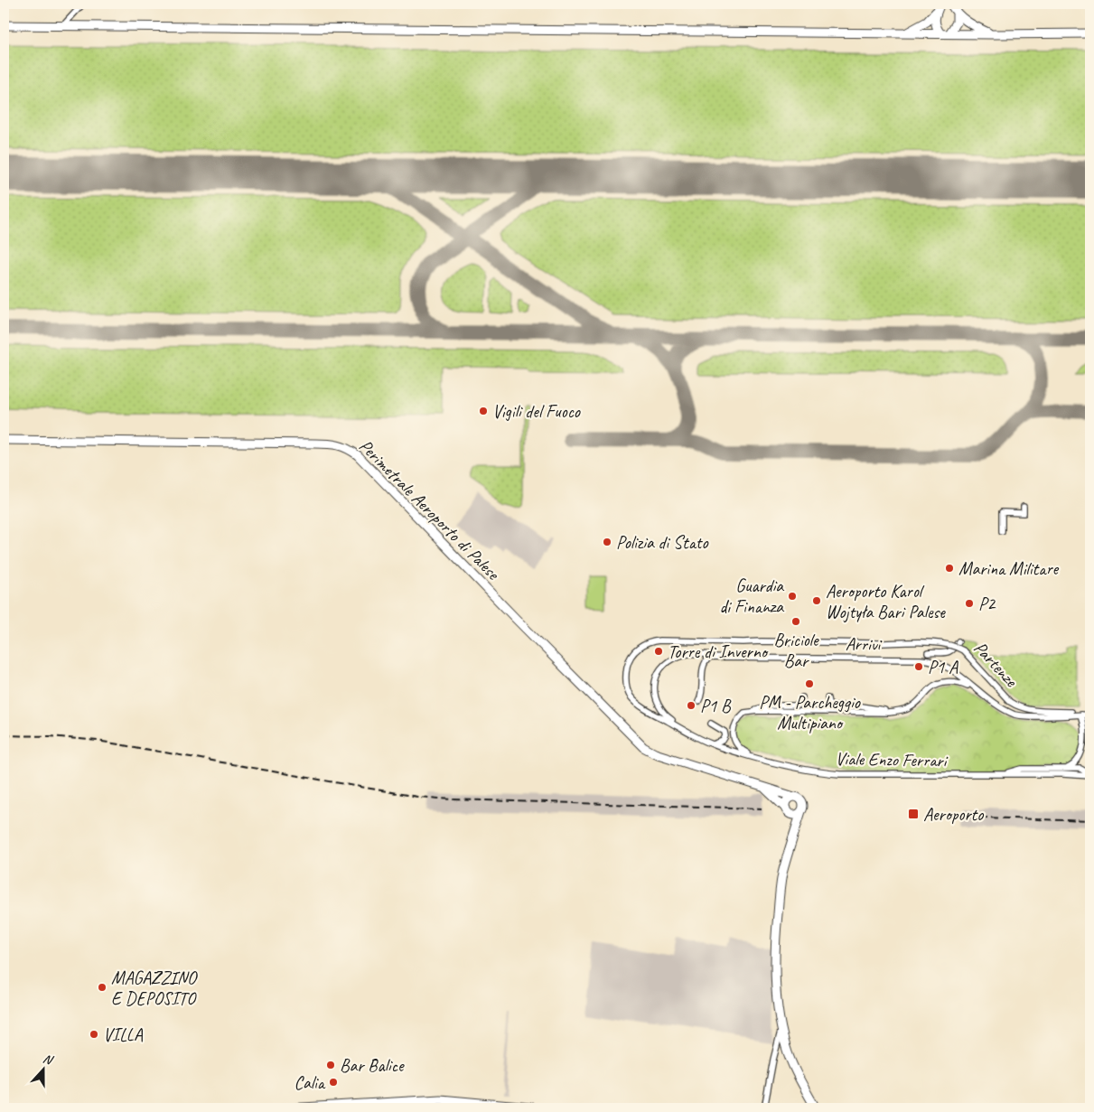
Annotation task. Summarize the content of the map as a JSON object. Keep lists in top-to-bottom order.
{
  "streets": {
    "street": [
      "Perimetrale Aeroporto di Palese",
      "Arrivi",
      "Partenze",
      "Viale Enzo Ferrari"
    ]
  },
  "crossings": [
    ["Arrivi", "Partenze"],
    ["Partenze", "Viale Enzo Ferrari"]
  ],
  "places": {
    "other": [
      "Vigili del Fuoco",
      "Polizia di Stato",
      "Marina Militare",
      "Guardia di Finanza",
      "Aeroporto Karol Wojtyła Bari Palese",
      "P2",
      "Briciole Bar",
      "Torre di Inverno",
      "P1 A",
      "PM - Parcheggio Multipiano",
      "P1 B",
      "MAGAZZINO E DEPOSITO",
      "VILLA",
      "Bar Balice",
      "Calia"
    ],
    "transit": ["Aeroporto"]
  },
  "north": "top"
}
